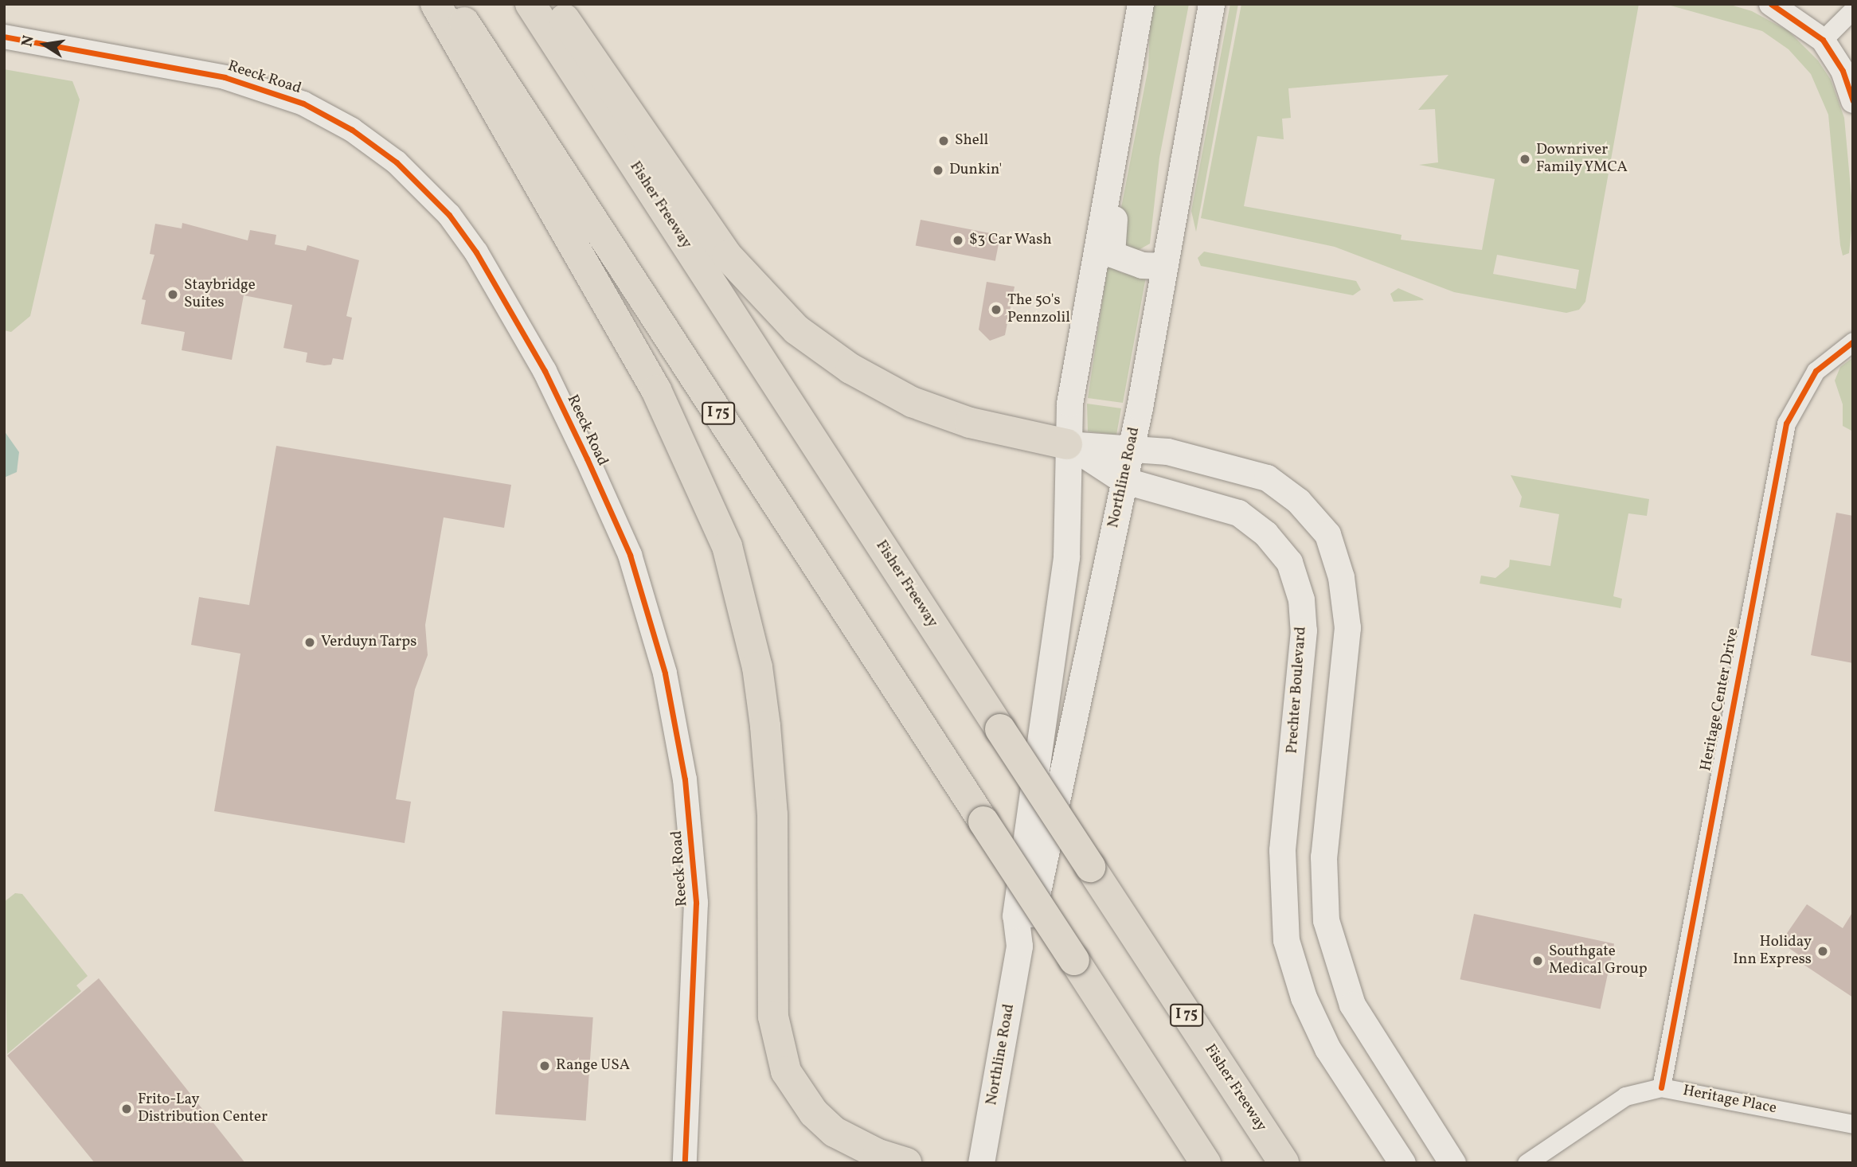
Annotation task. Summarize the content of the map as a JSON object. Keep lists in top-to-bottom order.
{
  "streets": {
    "highway": ["Fisher Freeway", "I 75"],
    "main road": ["Northline Road", "Prechter Boulevard"],
    "street": ["Reeck Road", "Heritage Center Drive", "Heritage Place"]
  },
  "crossings": [
    ["Northline Road", "Prechter Boulevard"],
    ["Heritage Center Drive", "Heritage Place"]
  ],
  "places": [
    "Shell",
    "Downriver Family YMCA",
    "Dunkin'",
    "$3 Car Wash",
    "Staybridge Suites",
    "The 50's Pennzolil",
    "Verduyn Tarps",
    "Holiday Inn Express",
    "Southgate Medical Group",
    "Range USA",
    "Frito-Lay Distribution Center"
  ],
  "north": "left"
}
